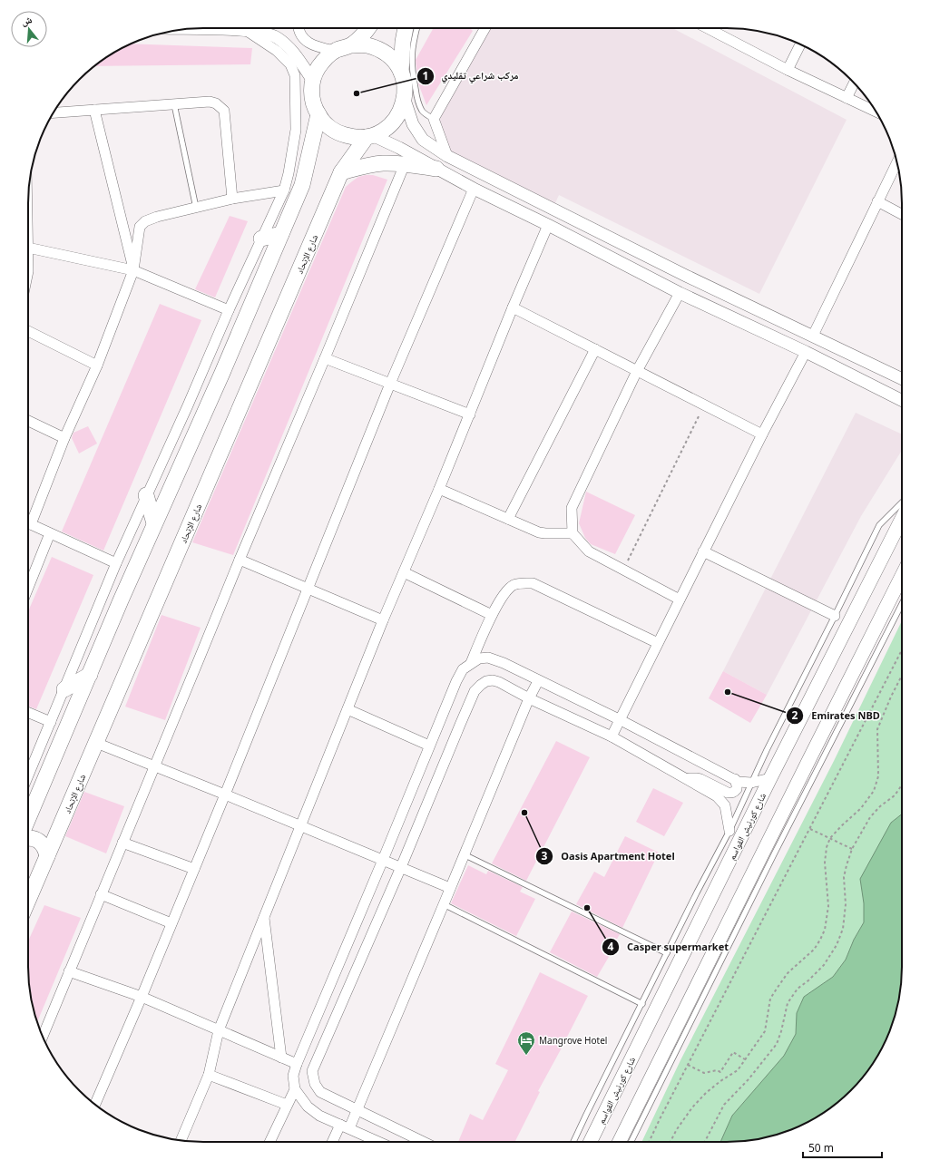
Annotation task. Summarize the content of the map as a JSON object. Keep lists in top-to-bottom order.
{
  "streets": {
    "main road": ["شارع الإتحاد", "شارع كورنيش القواسم"]
  },
  "places": {
    "other": [
      "مركب شراعي تقليدي",
      "Emirates NBD",
      "Oasis Apartment Hotel",
      "Casper supermarket"
    ],
    "hotel": ["Mangrove Hotel"]
  },
  "scale_bar": "50 m",
  "north": "top"
}
